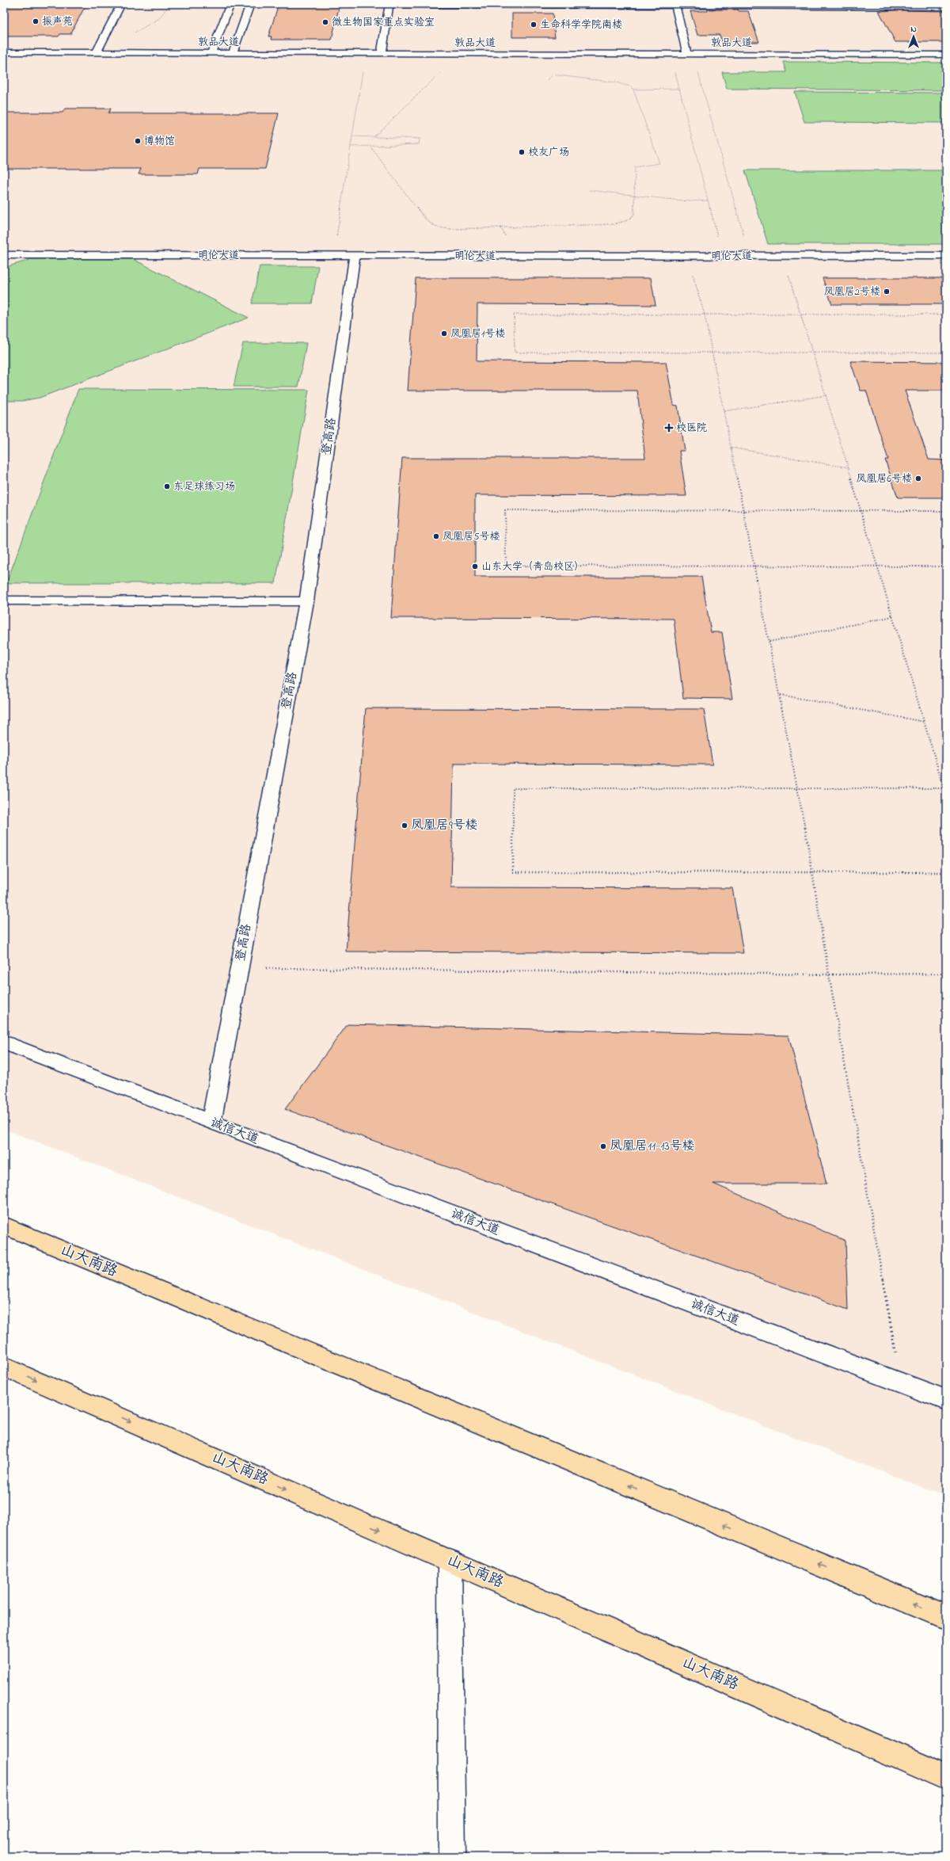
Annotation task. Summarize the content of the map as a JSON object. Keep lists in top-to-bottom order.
{
  "streets": {
    "main road": ["山大南路"],
    "street": [
      "敦品大道",
      "明伦大道",
      "登高路",
      "诚信大道"
    ]
  },
  "crossings": [
    ["明伦大道", "登高路"],
    ["登高路", "诚信大道"]
  ],
  "places": {
    "other": [
      "振声苑",
      "微生物国家重点实验室",
      "生命科学学院南楼",
      "博物馆",
      "校友广场",
      "凤凰居2号楼",
      "凤凰居1号楼",
      "凤凰居6号楼",
      "东足球练习场",
      "凤凰居5号楼",
      "山东大学（青岛校区）",
      "凤凰居9号楼",
      "凤凰居11-13号楼"
    ],
    "health": ["校医院"]
  },
  "north": "top"
}
